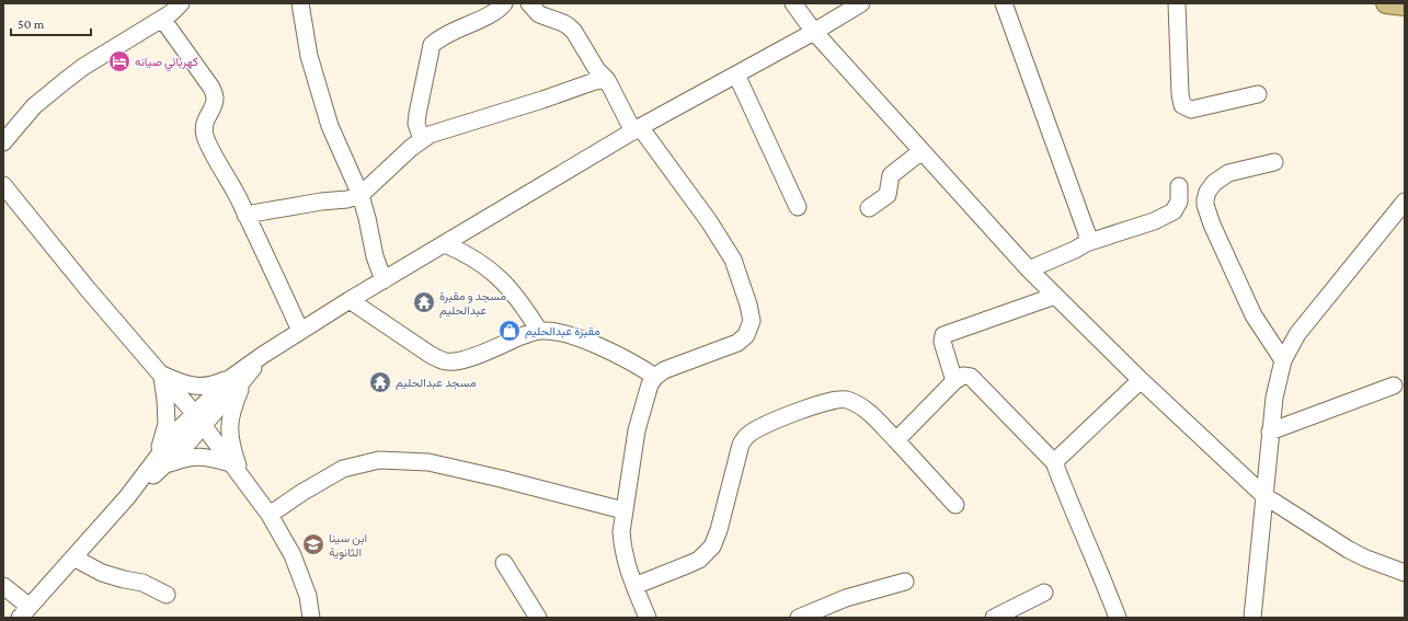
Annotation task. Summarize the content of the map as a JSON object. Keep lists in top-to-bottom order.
{
  "places": {
    "hotel": ["كهربائي صيانه"],
    "temple": ["مسجد و مقبرة عبدالحليم", "مسجد عبدالحليم"],
    "shop": ["مقبرة عبدالحليم"],
    "school or university": ["ابن سينا الثانوية"]
  },
  "scale_bar": "50 m"
}
